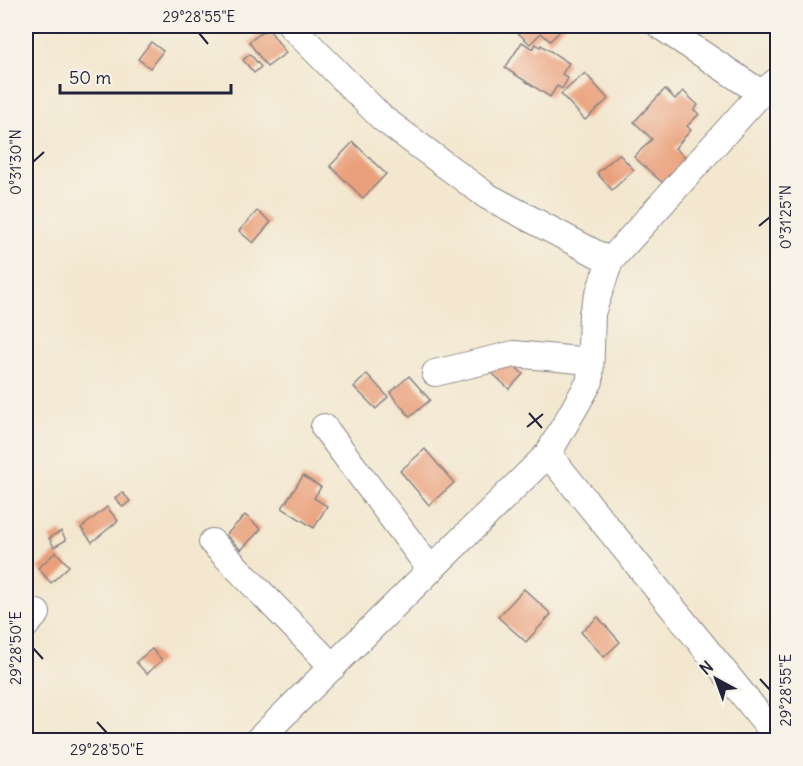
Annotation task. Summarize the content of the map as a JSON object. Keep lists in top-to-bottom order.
{
  "scale_bar": "50 m",
  "north": "top left",
  "coordinates": [
    "29°28'55\"E",
    "0°31'30\"N",
    "0°31'25\"N",
    "29°28'50\"E"
  ]
}
